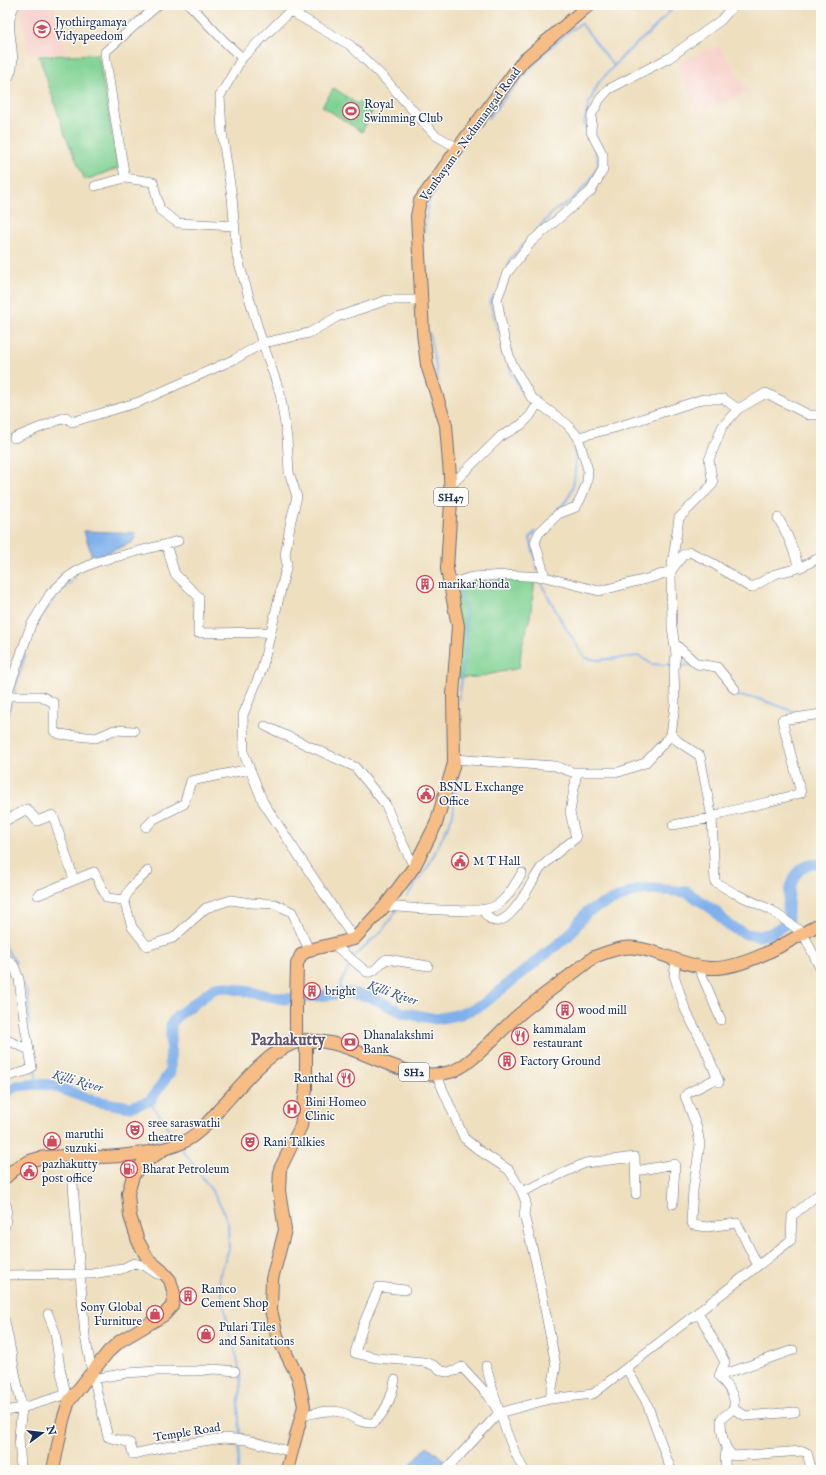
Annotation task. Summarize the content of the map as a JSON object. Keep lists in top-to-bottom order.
{
  "streets": {
    "main road": ["Vembayam - Nedumangad Road", "SH47", "SH2"],
    "street": ["Temple Road"]
  },
  "districts": ["Pazhakutty"],
  "water": ["Killi River"],
  "places": {
    "school or university": ["Jyothirgamaya Vidyapeedom"],
    "sports": ["Royal Swimming Club"],
    "building": [
      "marikar honda",
      "bright",
      "wood mill",
      "Factory Ground",
      "Ramco Cement Shop"
    ],
    "public building": ["BSNL Exchange Office", "M T Hall", "pazhakutty post office"],
    "restaurant": ["kammalam restaurant", "Ranthal"],
    "bank": ["Dhanalakshmi Bank"],
    "hospital": ["Bini Homeo Clinic"],
    "theatre": ["sree saraswathi theatre", "Rani Talkies"],
    "shop": ["maruthi suzuki", "Sony Global Furniture", "Pulari Tiles and Sanitations"],
    "fuel station": ["Bharat Petroleum"]
  },
  "north": "right"
}
